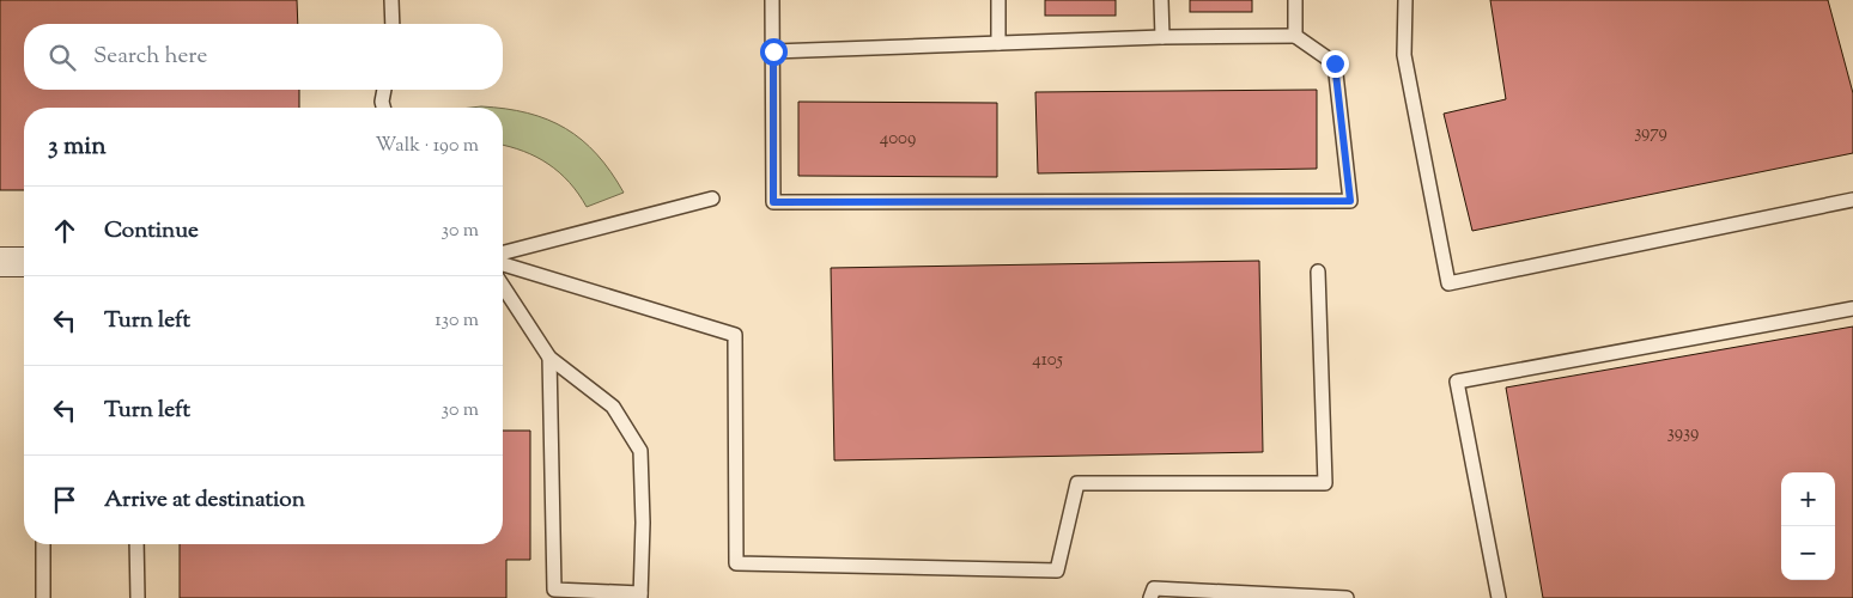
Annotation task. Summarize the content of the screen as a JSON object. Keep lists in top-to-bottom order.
{
  "house_numbers": [
    "3979",
    "4009",
    "4105",
    "3939"
  ],
  "page": {
    "search": "Search here",
    "heading": ["3 min", "Walk · 190 m"],
    "list": [
      ["Continue", "30 m"],
      ["Turn left", "130 m"],
      ["Turn left", "30 m"],
      "Arrive at destination"
    ],
    "map_buttons": ["+", "−"]
  }
}
